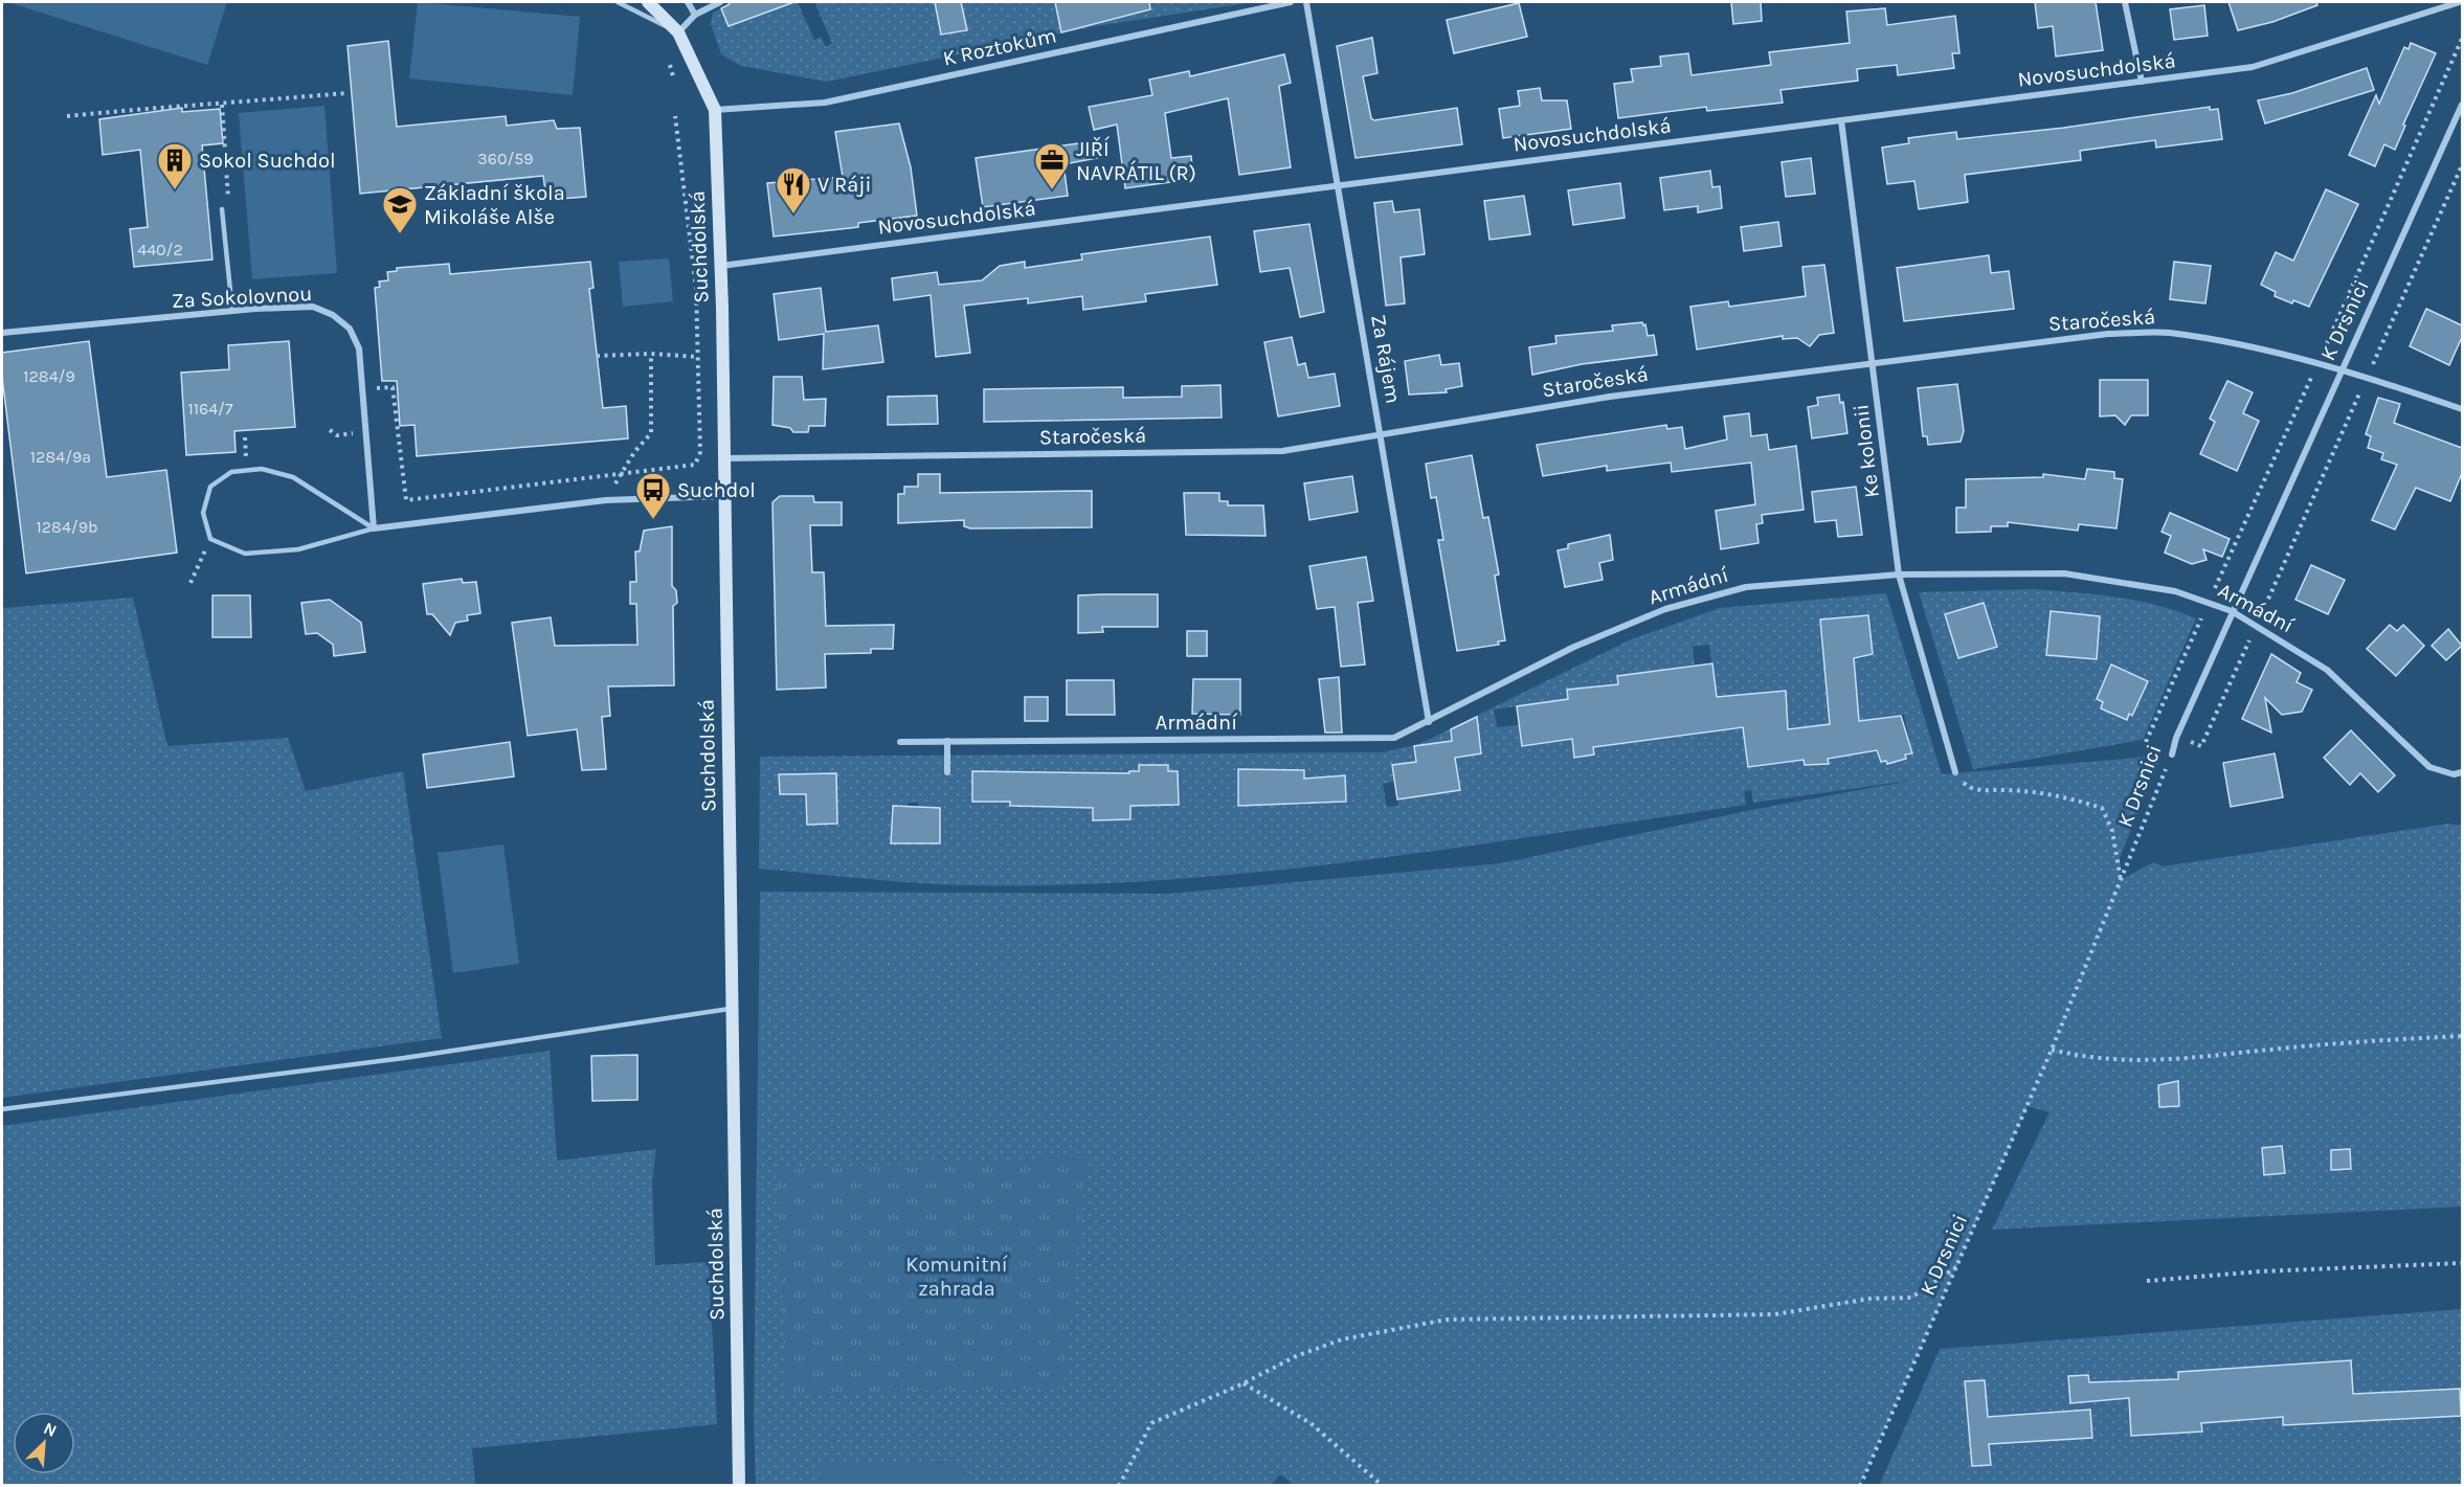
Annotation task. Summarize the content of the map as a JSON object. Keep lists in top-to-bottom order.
{
  "streets": {
    "street": [
      "K Roztokům",
      "Novosuchdolská",
      "Suchdolská",
      "Za Sokolovnou",
      "Staročeská",
      "K Drsnici",
      "Za Rájem",
      "Ke kolonii",
      "Armádní"
    ]
  },
  "crossings": [
    ["K Roztokům", "Suchdolská"],
    ["Novosuchdolská", "Suchdolská"],
    ["Novosuchdolská", "Za Rájem"],
    ["Novosuchdolská", "Ke kolonii"],
    ["Suchdolská", "Staročeská"],
    ["Staročeská", "K Drsnici"],
    ["Staročeská", "Za Rájem"],
    ["Staročeská", "Ke kolonii"],
    ["K Drsnici", "Armádní"],
    ["Za Rájem", "Armádní"],
    ["Ke kolonii", "Armádní"]
  ],
  "parks": ["Komunitní zahrada"],
  "places": {
    "building": ["Sokol Suchdol"],
    "office": ["JIŘÍ NAVRÁTIL (R)"],
    "restaurant": ["V Ráji"],
    "school or university": ["Základní škola Mikoláše Alše"],
    "bus stop": ["Suchdol"]
  },
  "house_numbers": [
    "360/59",
    "440/2",
    "1284/9",
    "1164/7",
    "1284/9a",
    "1284/9b"
  ],
  "north": "top right"
}
